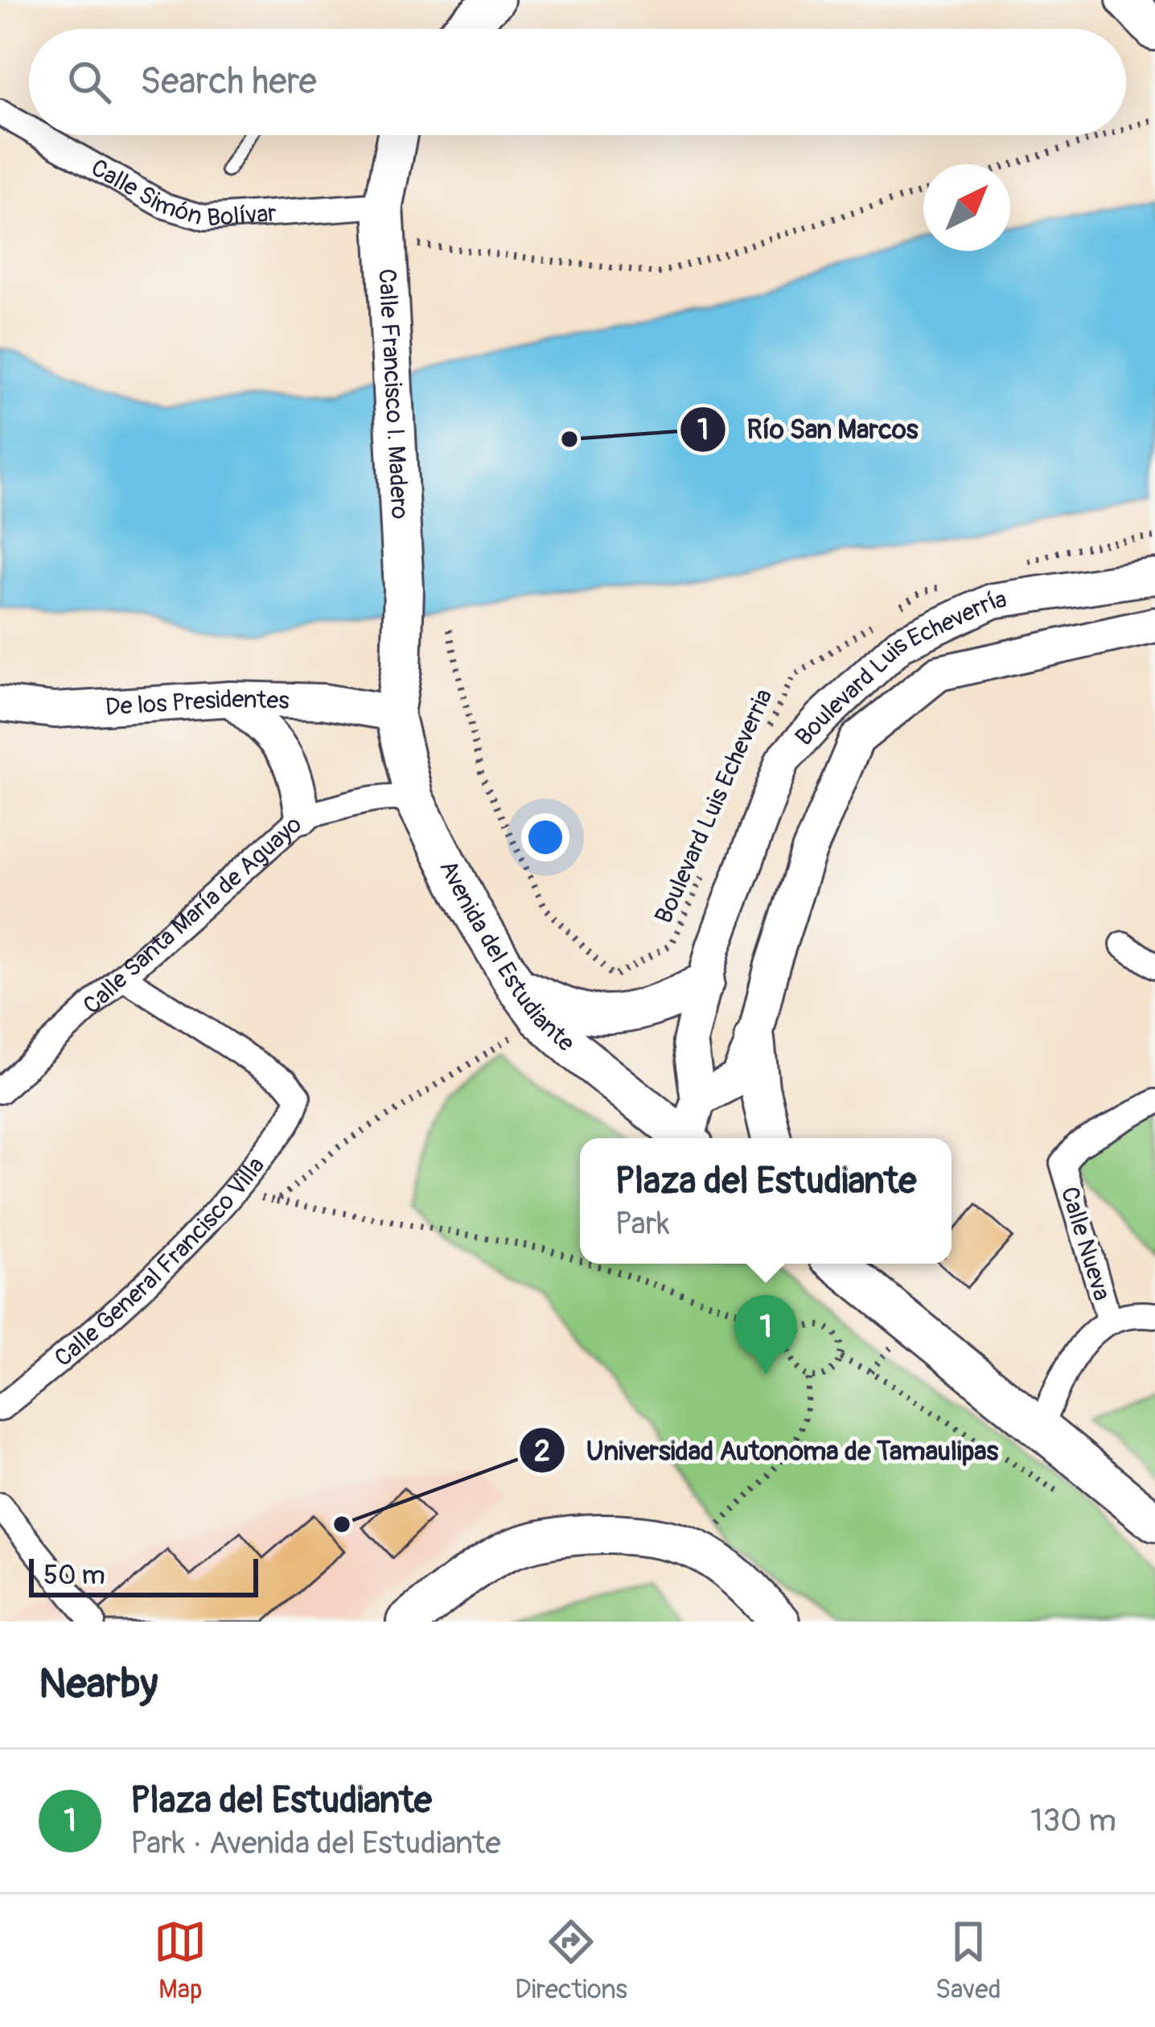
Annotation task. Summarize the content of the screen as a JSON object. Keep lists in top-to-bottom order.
{
  "streets": {
    "main road": [
      "Calle Francisco I. Madero",
      "Boulevard Luis Echeverría",
      "De los Presidentes",
      "Avenida del Estudiante"
    ],
    "street": [
      "Calle Simón Bolívar",
      "Calle Santa María de Aguayo",
      "Calle Nueva",
      "Calle General Francisco Villa"
    ],
    "path": ["Boulevard Luis Echeverria"]
  },
  "crossings": [
    ["Calle Simón Bolívar", "Calle Francisco I. Madero"],
    ["Calle Francisco I. Madero", "De los Presidentes"],
    ["Calle Francisco I. Madero", "Avenida del Estudiante"],
    ["De los Presidentes", "Avenida del Estudiante"],
    ["Calle Santa María de Aguayo", "Avenida del Estudiante"],
    ["Calle Santa María de Aguayo", "Calle General Francisco Villa"]
  ],
  "places": ["Río San Marcos", "Universidad Autonoma de Tamaulipas"],
  "scale_bar": "50 m",
  "north": "top right",
  "page": {
    "search": "Search here",
    "popup": ["Plaza del Estudiante", "Park"],
    "pins": "1",
    "scale": "50 m",
    "heading": "Nearby",
    "list": [
      {
        "mark": "1",
        "name": "Plaza del Estudiante",
        "note": "Park · Avenida del Estudiante",
        "value": "130 m"
      }
    ],
    "nav": ["Map", "Directions", "Saved"]
  }
}
